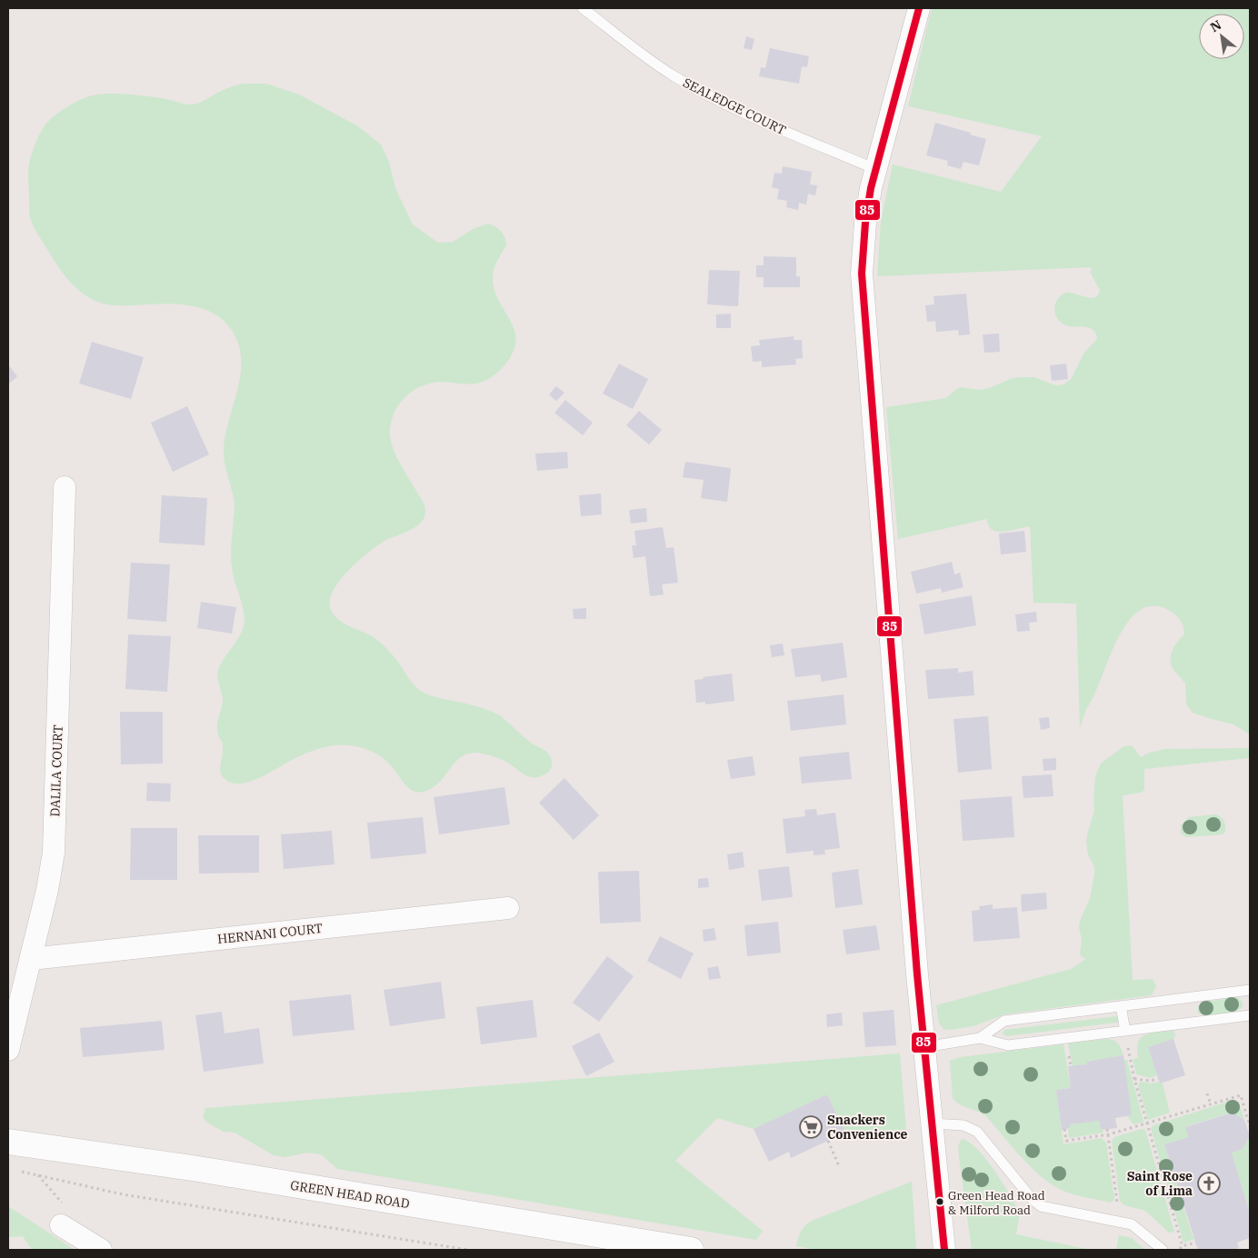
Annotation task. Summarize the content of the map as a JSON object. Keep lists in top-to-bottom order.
{
  "streets": {
    "street": ["DALILA COURT", "HERNANI COURT", "GREEN HEAD ROAD"],
    "lane": ["SEALEDGE COURT"]
  },
  "crossings": [
    ["DALILA COURT", "HERNANI COURT"]
  ],
  "places": {
    "supermarket": ["Snackers Convenience"],
    "church": ["Saint Rose of Lima"],
    "other": ["Green Head Road & Milford Road"]
  },
  "lines": ["transit line 85"],
  "north": "top left"
}
